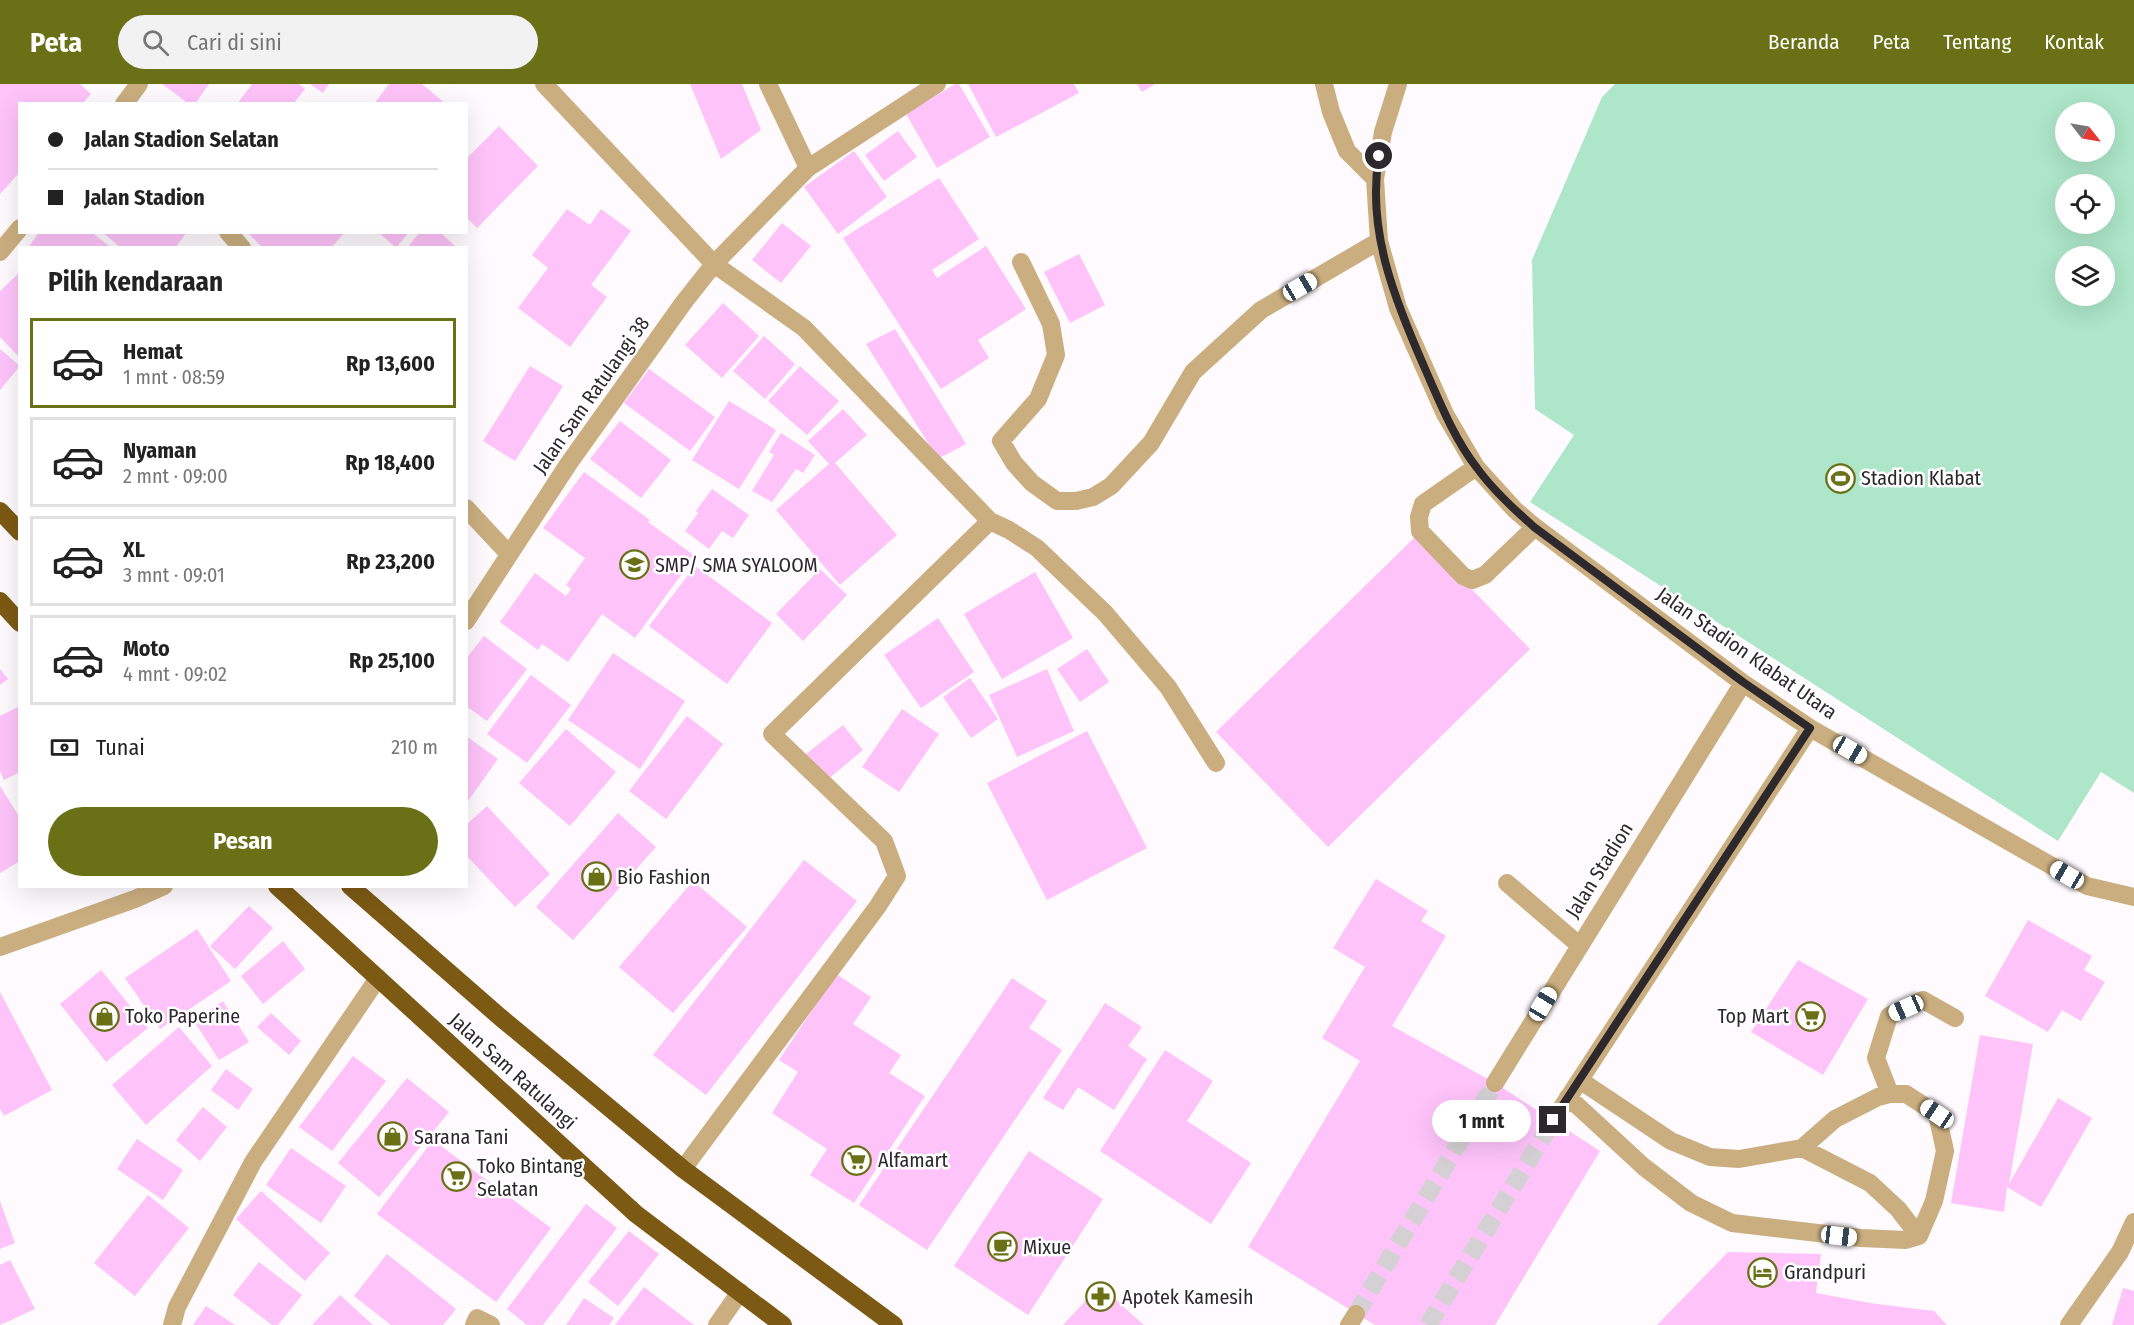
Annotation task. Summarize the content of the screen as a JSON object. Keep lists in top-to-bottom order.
{
  "streets": {
    "highway": ["Jalan Sam Ratulangi"],
    "street": ["Jalan Sam Ratulangi 38", "Jalan Stadion Klabat Utara", "Jalan Stadion"]
  },
  "crossings": [
    ["Jalan Stadion Klabat Utara", "Jalan Stadion"]
  ],
  "places": {
    "sports": ["Stadion Klabat"],
    "school or university": ["SMP/ SMA SYALOOM"],
    "shop": ["Bio Fashion", "Toko Paperine", "Sarana Tani"],
    "supermarket": ["Top Mart", "Alfamart", "Toko Bintang Selatan"],
    "cafe": ["Mixue"],
    "hotel": ["Grandpuri"],
    "pharmacy": ["Apotek Kamesih"]
  },
  "north": "bottom right",
  "page": {
    "header": "Peta",
    "search": "Cari di sini",
    "nav": [
      "Beranda",
      "Peta",
      "Tentang",
      "Kontak"
    ],
    "banner": ["Jalan Stadion Selatan", "Jalan Stadion"],
    "heading": "Pilih kendaraan",
    "list": [
      {
        "name": "Hemat",
        "note": "1 mnt · 08:59",
        "value": "Rp 13,600"
      },
      {
        "name": "Nyaman",
        "note": "2 mnt · 09:00",
        "value": "Rp 18,400"
      },
      {
        "name": "XL",
        "note": "3 mnt · 09:01",
        "value": "Rp 23,200"
      },
      {
        "name": "Moto",
        "note": "4 mnt · 09:02",
        "value": "Rp 25,100"
      }
    ],
    "pay": ["Tunai", "210 m"],
    "buttons": "Pesan",
    "bubble": "1 mnt"
  }
}
